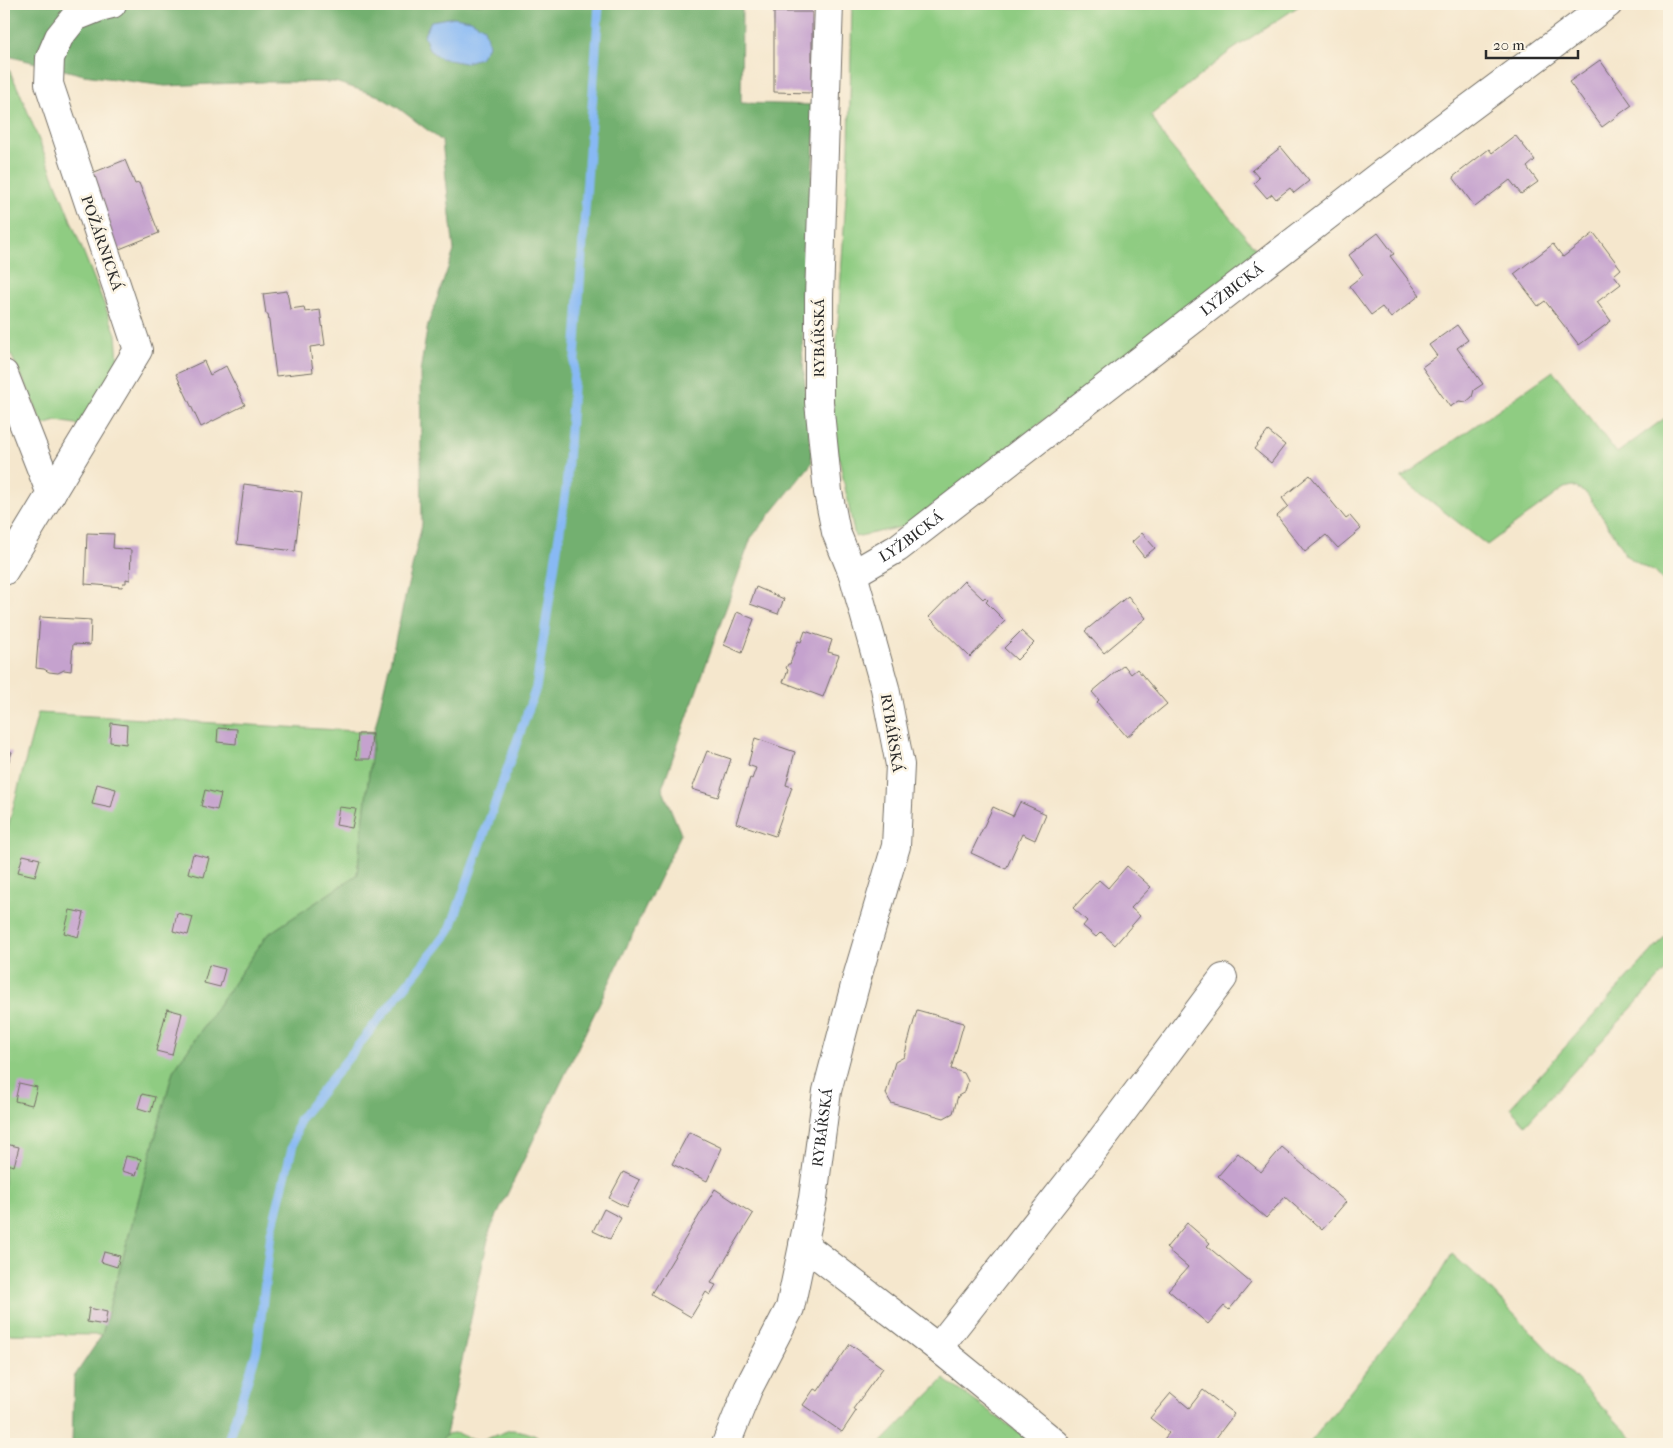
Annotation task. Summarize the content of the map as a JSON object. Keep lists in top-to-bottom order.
{
  "streets": {
    "street": ["POŽÁRNICKÁ", "LYŽBICKÁ", "RYBÁŘSKÁ"]
  },
  "crossings": [
    ["LYŽBICKÁ", "RYBÁŘSKÁ"]
  ],
  "scale_bar": "20 m"
}
